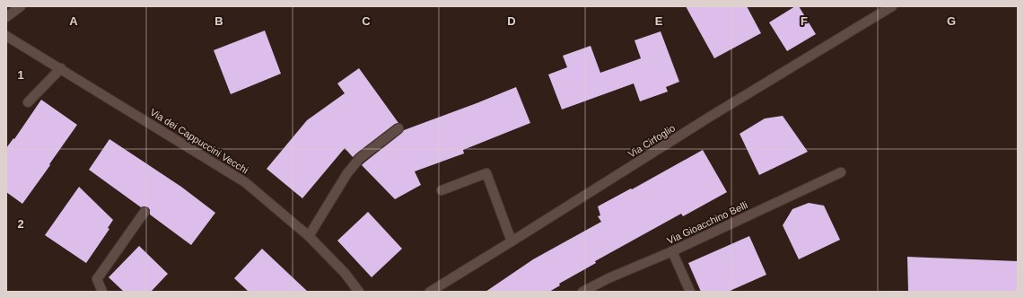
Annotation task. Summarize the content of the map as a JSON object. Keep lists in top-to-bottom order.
{
  "streets": {
    "street": ["Via dei Cappuccini Vecchi", "Via Cirfoglio", "Via Gioacchino Belli"]
  },
  "grid": {
    "columns": [
      "A",
      "B",
      "C",
      "D",
      "E",
      "F",
      "G"
    ],
    "rows": ["1", "2"]
  }
}
